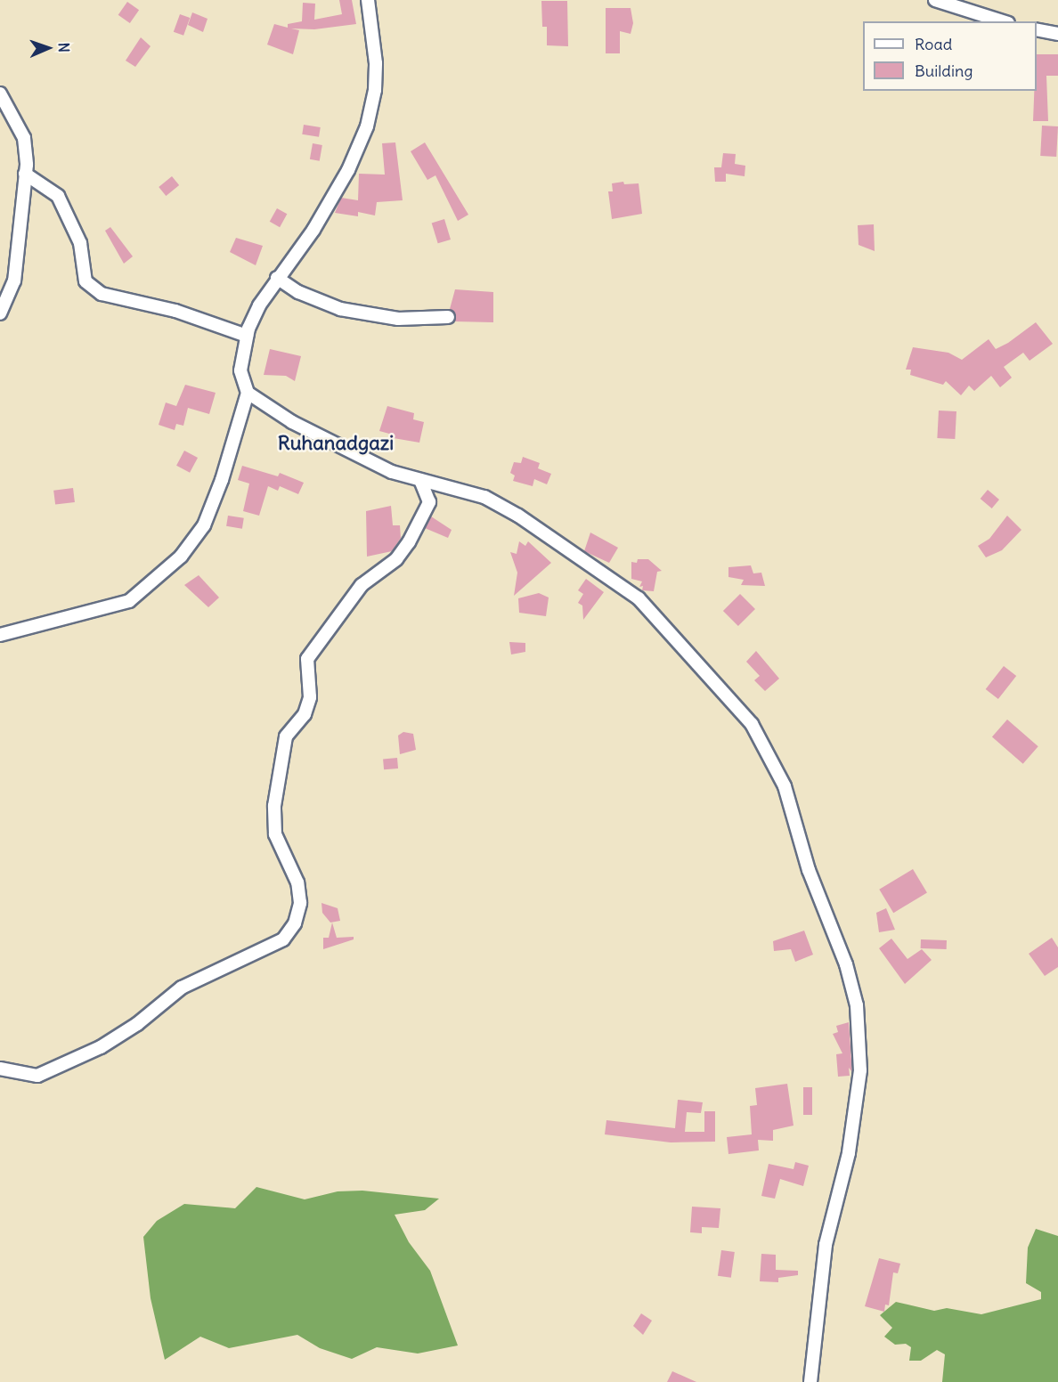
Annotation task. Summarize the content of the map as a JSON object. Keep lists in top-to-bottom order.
{
  "districts": ["Ruhanadgazi"],
  "legend": ["Road", "Building"],
  "north": "right"
}
